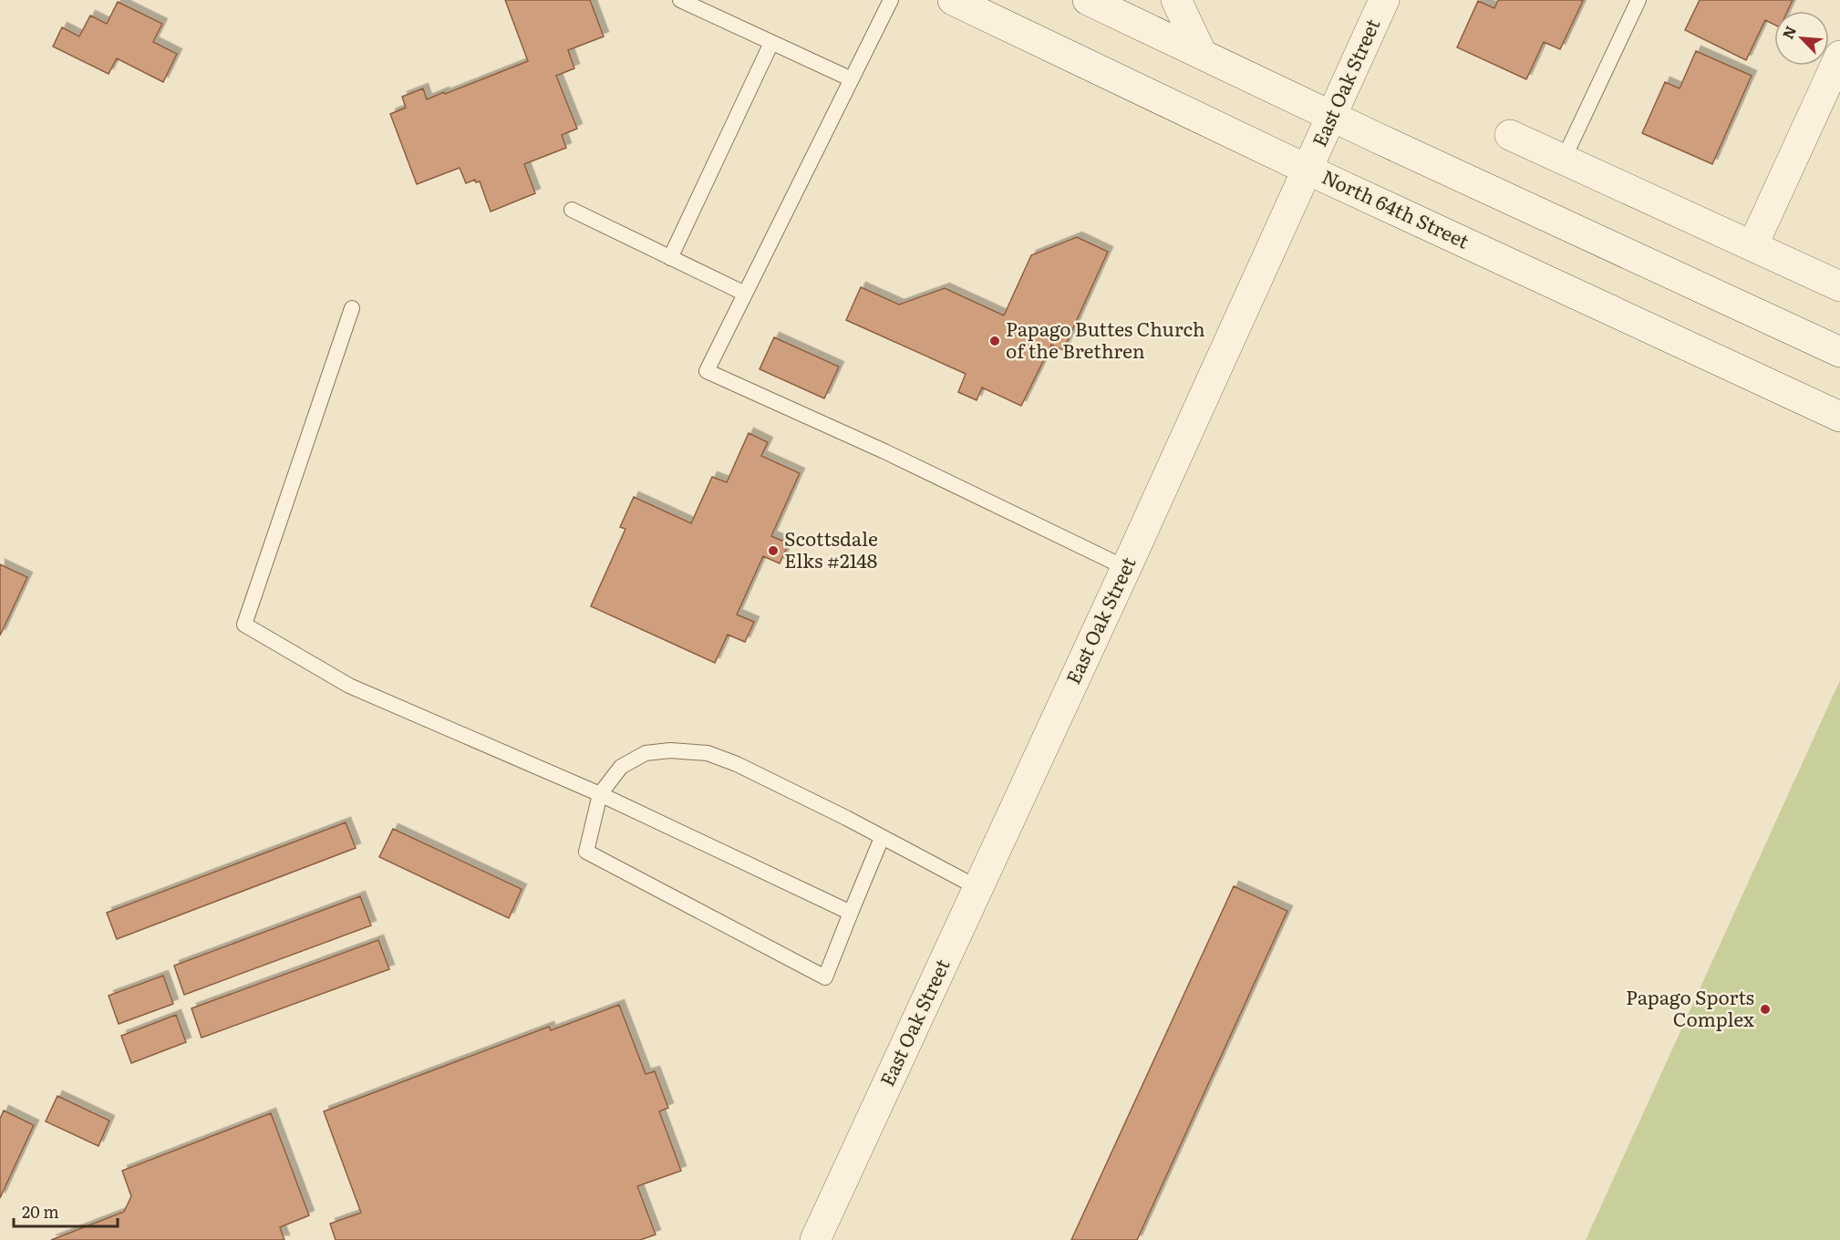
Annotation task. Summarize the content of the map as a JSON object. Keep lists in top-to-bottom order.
{
  "streets": {
    "street": ["East Oak Street", "North 64th Street"]
  },
  "crossings": [
    ["East Oak Street", "North 64th Street"]
  ],
  "places": ["Papago Buttes Church of the Brethren", "Scottsdale Elks #2148", "Papago Sports Complex"],
  "scale_bar": "20 m",
  "north": "top left"
}
